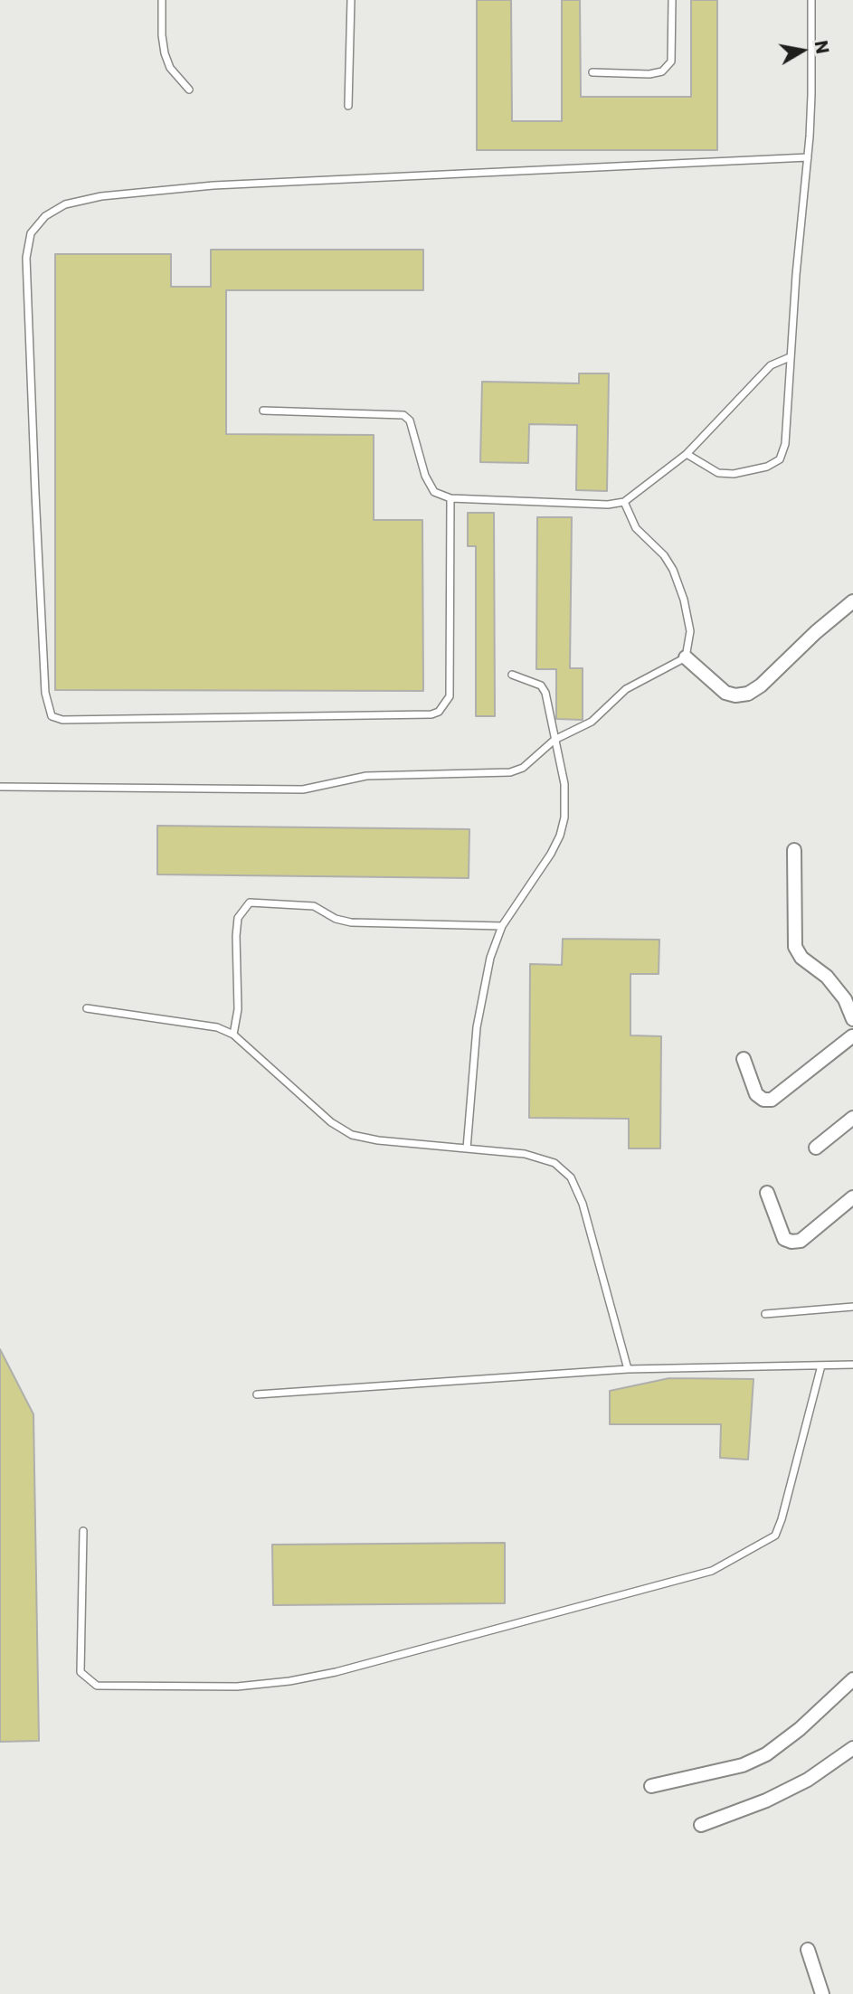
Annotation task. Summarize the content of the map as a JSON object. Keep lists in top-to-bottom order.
{
  "north": "right"
}
